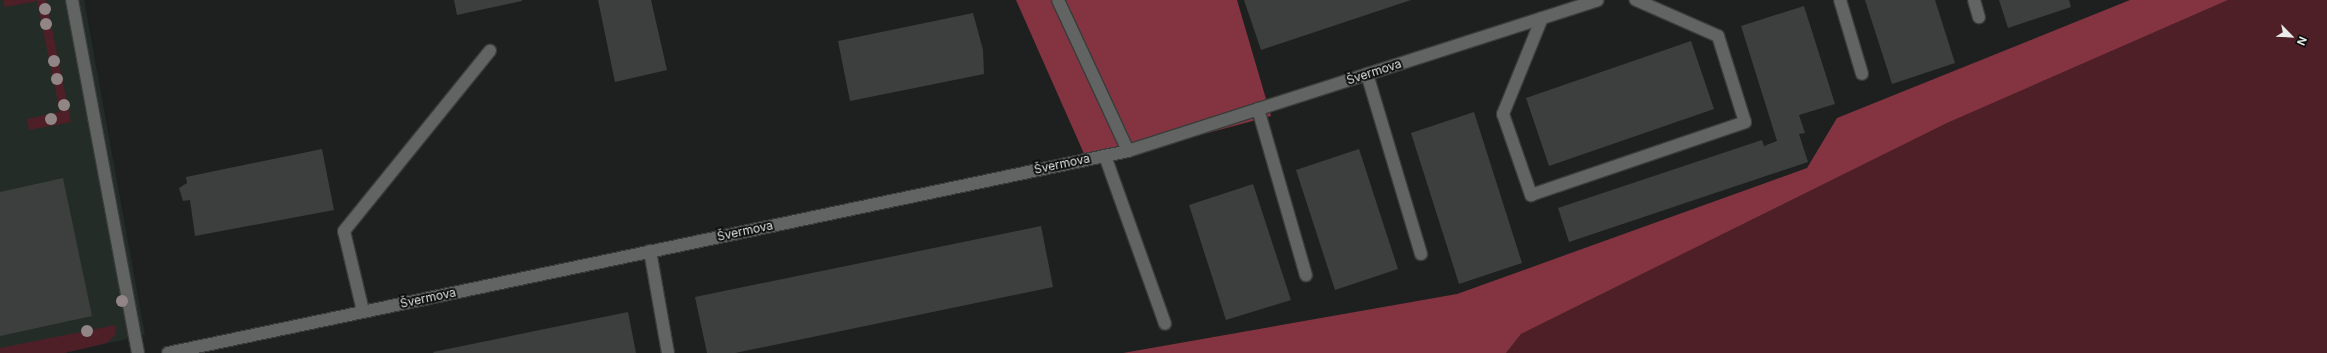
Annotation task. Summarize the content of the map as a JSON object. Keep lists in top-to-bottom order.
{
  "streets": {
    "street": ["Švermova"]
  },
  "north": "bottom right"
}
